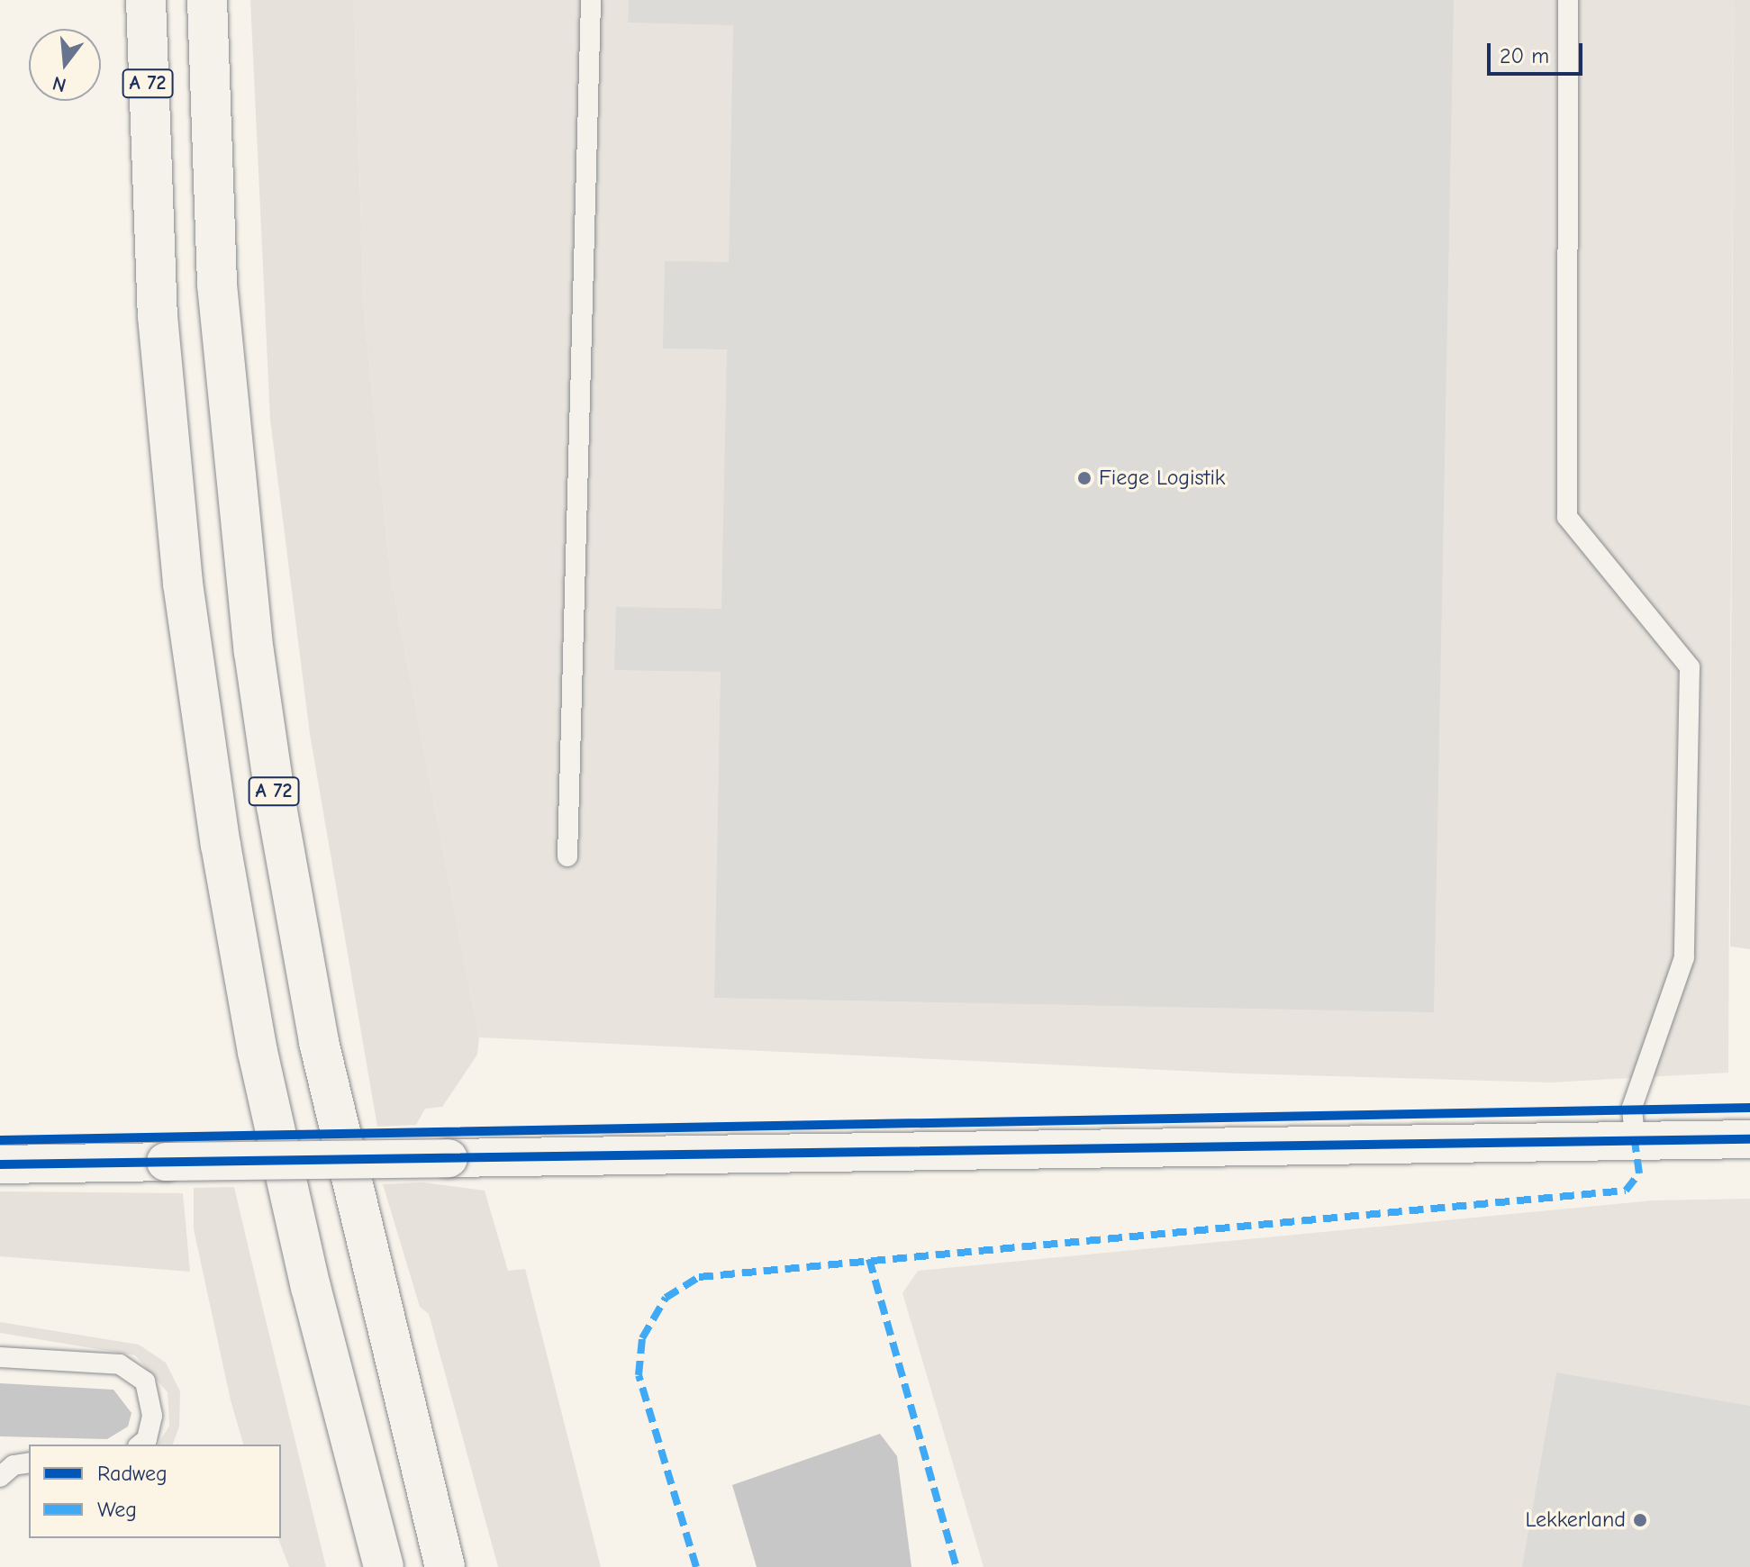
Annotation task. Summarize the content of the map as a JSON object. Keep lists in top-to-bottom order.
{
  "streets": {
    "highway": ["A 72"]
  },
  "places": ["Fiege Logistik", "Lekkerland"],
  "legend": ["Radweg", "Weg"],
  "scale_bar": "20 m",
  "north": "bottom"
}
